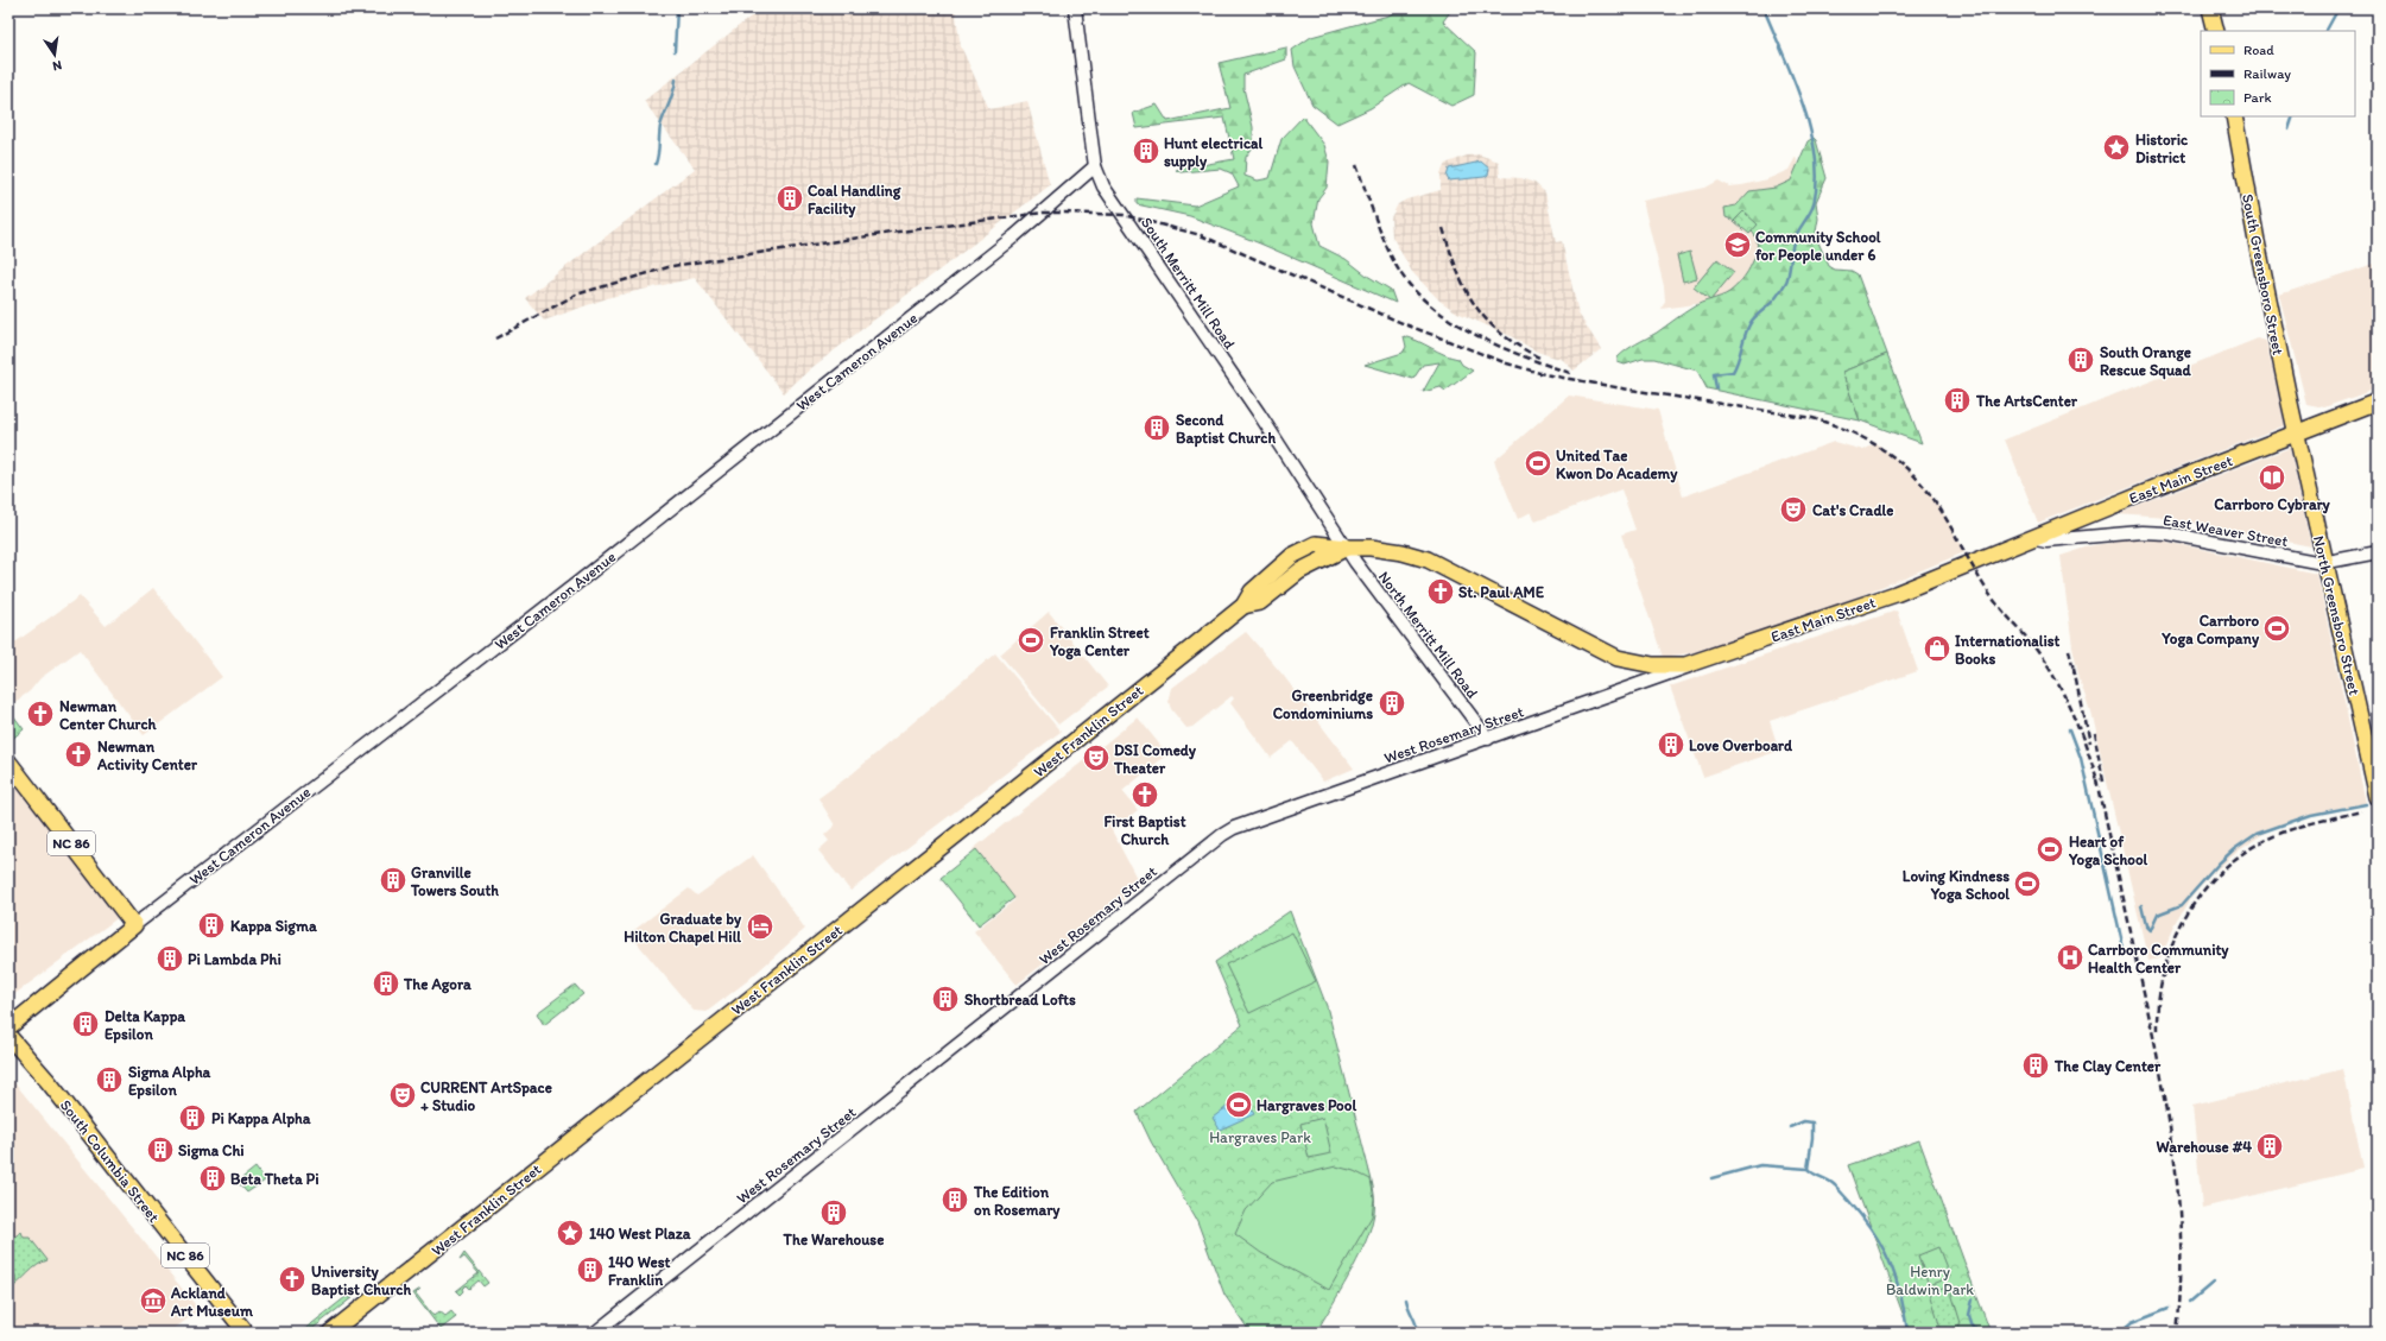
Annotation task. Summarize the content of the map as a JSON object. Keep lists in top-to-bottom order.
{
  "streets": {
    "main road": [
      "South Greensboro Street",
      "West Cameron Avenue",
      "East Main Street",
      "North Greensboro Street",
      "West Franklin Street",
      "NC 86",
      "South Columbia Street"
    ],
    "street": [
      "South Merritt Mill Road",
      "East Weaver Street",
      "North Merritt Mill Road",
      "West Rosemary Street"
    ]
  },
  "crossings": [
    ["South Greensboro Street", "East Main Street"],
    ["South Greensboro Street", "North Greensboro Street"],
    ["South Merritt Mill Road", "West Cameron Avenue"],
    ["South Merritt Mill Road", "East Main Street"],
    ["South Merritt Mill Road", "North Merritt Mill Road"],
    ["South Merritt Mill Road", "West Franklin Street"],
    ["West Cameron Avenue", "NC 86"],
    ["East Main Street", "East Weaver Street"],
    ["East Main Street", "North Greensboro Street"],
    ["East Main Street", "North Merritt Mill Road"],
    ["East Main Street", "West Franklin Street"],
    ["East Main Street", "West Rosemary Street"],
    ["East Weaver Street", "North Greensboro Street"],
    ["North Merritt Mill Road", "West Franklin Street"],
    ["North Merritt Mill Road", "West Rosemary Street"]
  ],
  "parks": ["Hargraves Park", "Henry Baldwin Park"],
  "places": {
    "place": ["Historic District", "140 West Plaza"],
    "building": [
      "Hunt electrical supply",
      "Coal Handling Facility",
      "South Orange Rescue Squad",
      "The ArtsCenter",
      "Second Baptist Church",
      "Greenbridge Condominiums",
      "Love Overboard",
      "Granville Towers South",
      "Kappa Sigma",
      "Pi Lambda Phi",
      "The Agora",
      "Shortbread Lofts",
      "Delta Kappa Epsilon",
      "The Clay Center",
      "Sigma Alpha Epsilon",
      "Pi Kappa Alpha",
      "Warehouse #4",
      "Sigma Chi",
      "Beta Theta Pi",
      "The Edition on Rosemary",
      "The Warehouse",
      "140 West Franklin"
    ],
    "school or university": ["Community School for People under 6"],
    "sports": [
      "United Tae Kwon Do Academy",
      "Carrboro Yoga Company",
      "Franklin Street Yoga Center",
      "Heart of Yoga School",
      "Loving Kindness Yoga School",
      "Hargraves Pool"
    ],
    "library": ["Carrboro Cybrary"],
    "theatre": ["Cat's Cradle", "DSI Comedy Theater", "CURRENT ArtSpace + Studio"],
    "church": [
      "St. Paul AME",
      "Newman Center Church",
      "Newman Activity Center",
      "First Baptist Church",
      "University Baptist Church"
    ],
    "shop": ["Internationalist Books"],
    "hotel": ["Graduate by Hilton Chapel Hill"],
    "hospital": ["Carrboro Community Health Center"],
    "museum": ["Ackland Art Museum"]
  },
  "legend": ["Road", "Railway", "Park"],
  "north": "bottom"
}
